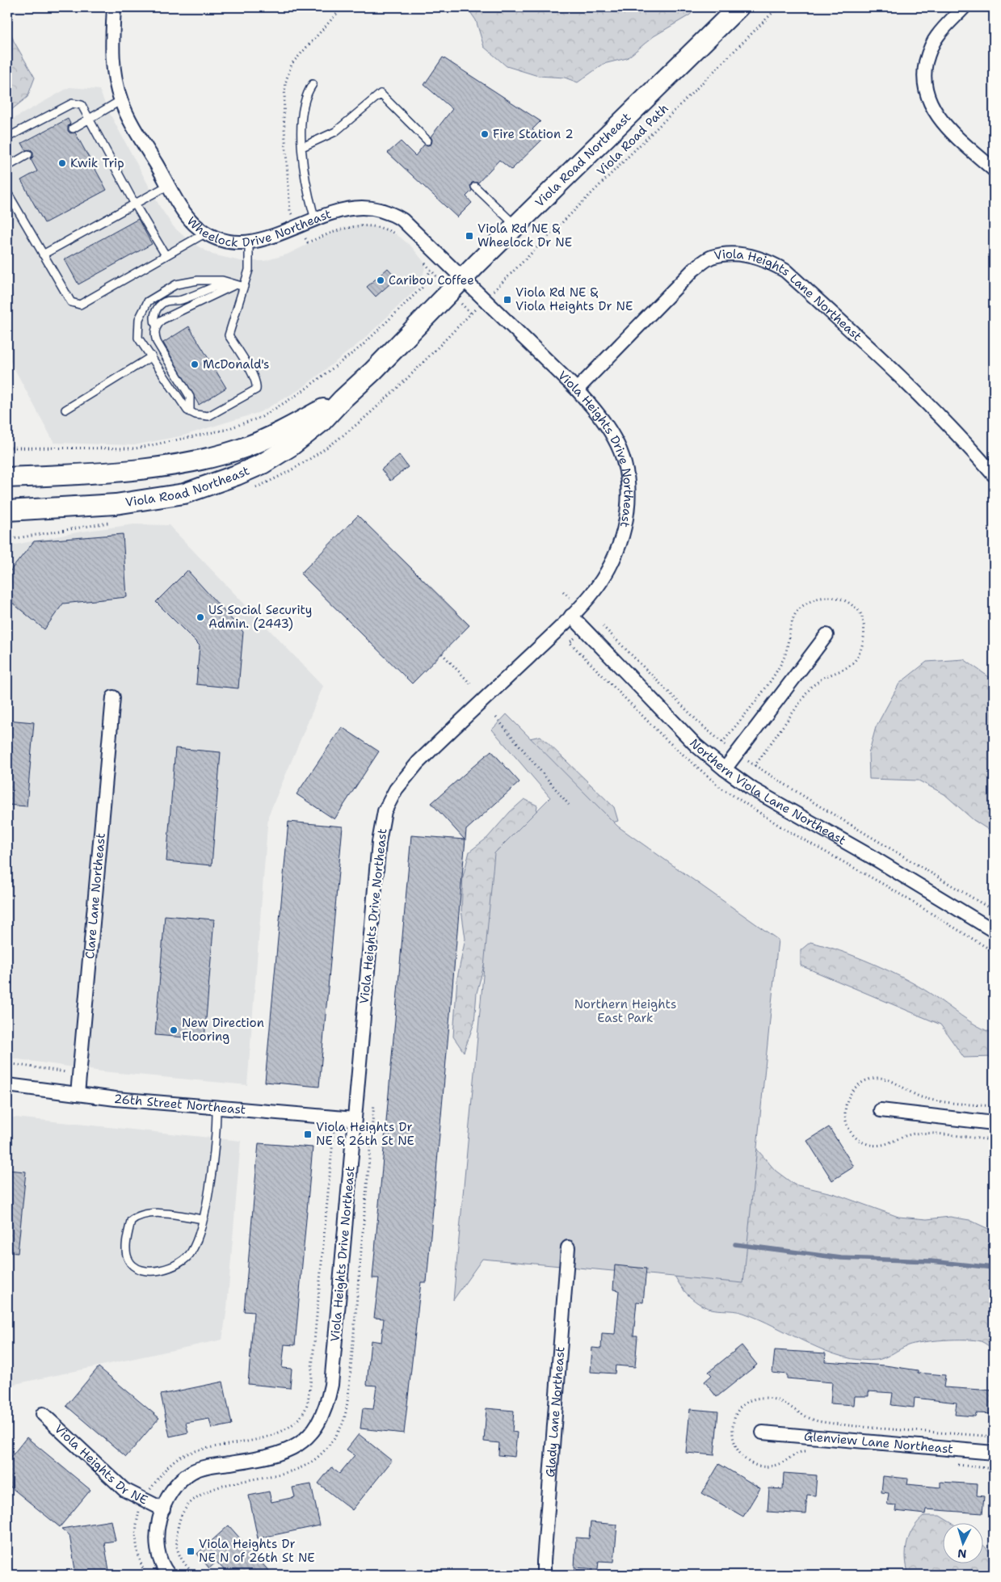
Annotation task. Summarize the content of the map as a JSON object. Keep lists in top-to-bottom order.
{
  "streets": {
    "main road": ["Viola Road Northeast"],
    "street": [
      "Wheelock Drive Northeast",
      "Viola Heights Lane Northeast",
      "Viola Heights Drive Northeast",
      "Northern Viola Lane Northeast",
      "Clare Lane Northeast",
      "26th Street Northeast",
      "Glady Lane Northeast",
      "Glenview Lane Northeast",
      "Viola Heights Dr NE"
    ],
    "path": ["Viola Road Path"]
  },
  "crossings": [
    ["Viola Road Northeast", "Wheelock Drive Northeast"],
    ["Viola Road Northeast", "Viola Heights Drive Northeast"],
    ["Wheelock Drive Northeast", "Viola Heights Drive Northeast"],
    ["Viola Heights Lane Northeast", "Viola Heights Drive Northeast"],
    ["Viola Heights Drive Northeast", "Northern Viola Lane Northeast"],
    ["Viola Heights Drive Northeast", "26th Street Northeast"],
    ["Viola Heights Drive Northeast", "Viola Heights Dr NE"],
    ["Clare Lane Northeast", "26th Street Northeast"]
  ],
  "parks": ["Northern Heights East Park"],
  "places": {
    "other": [
      "Fire Station 2",
      "Kwik Trip",
      "Caribou Coffee",
      "McDonald's",
      "US Social Security Admin. (2443)",
      "New Direction Flooring"
    ],
    "transit": [
      "Viola Rd NE & Wheelock Dr NE",
      "Viola Rd NE & Viola Heights Dr NE",
      "Viola Heights Dr NE & 26th St NE",
      "Viola Heights Dr NE N of 26th St NE"
    ]
  },
  "north": "bottom"
}
